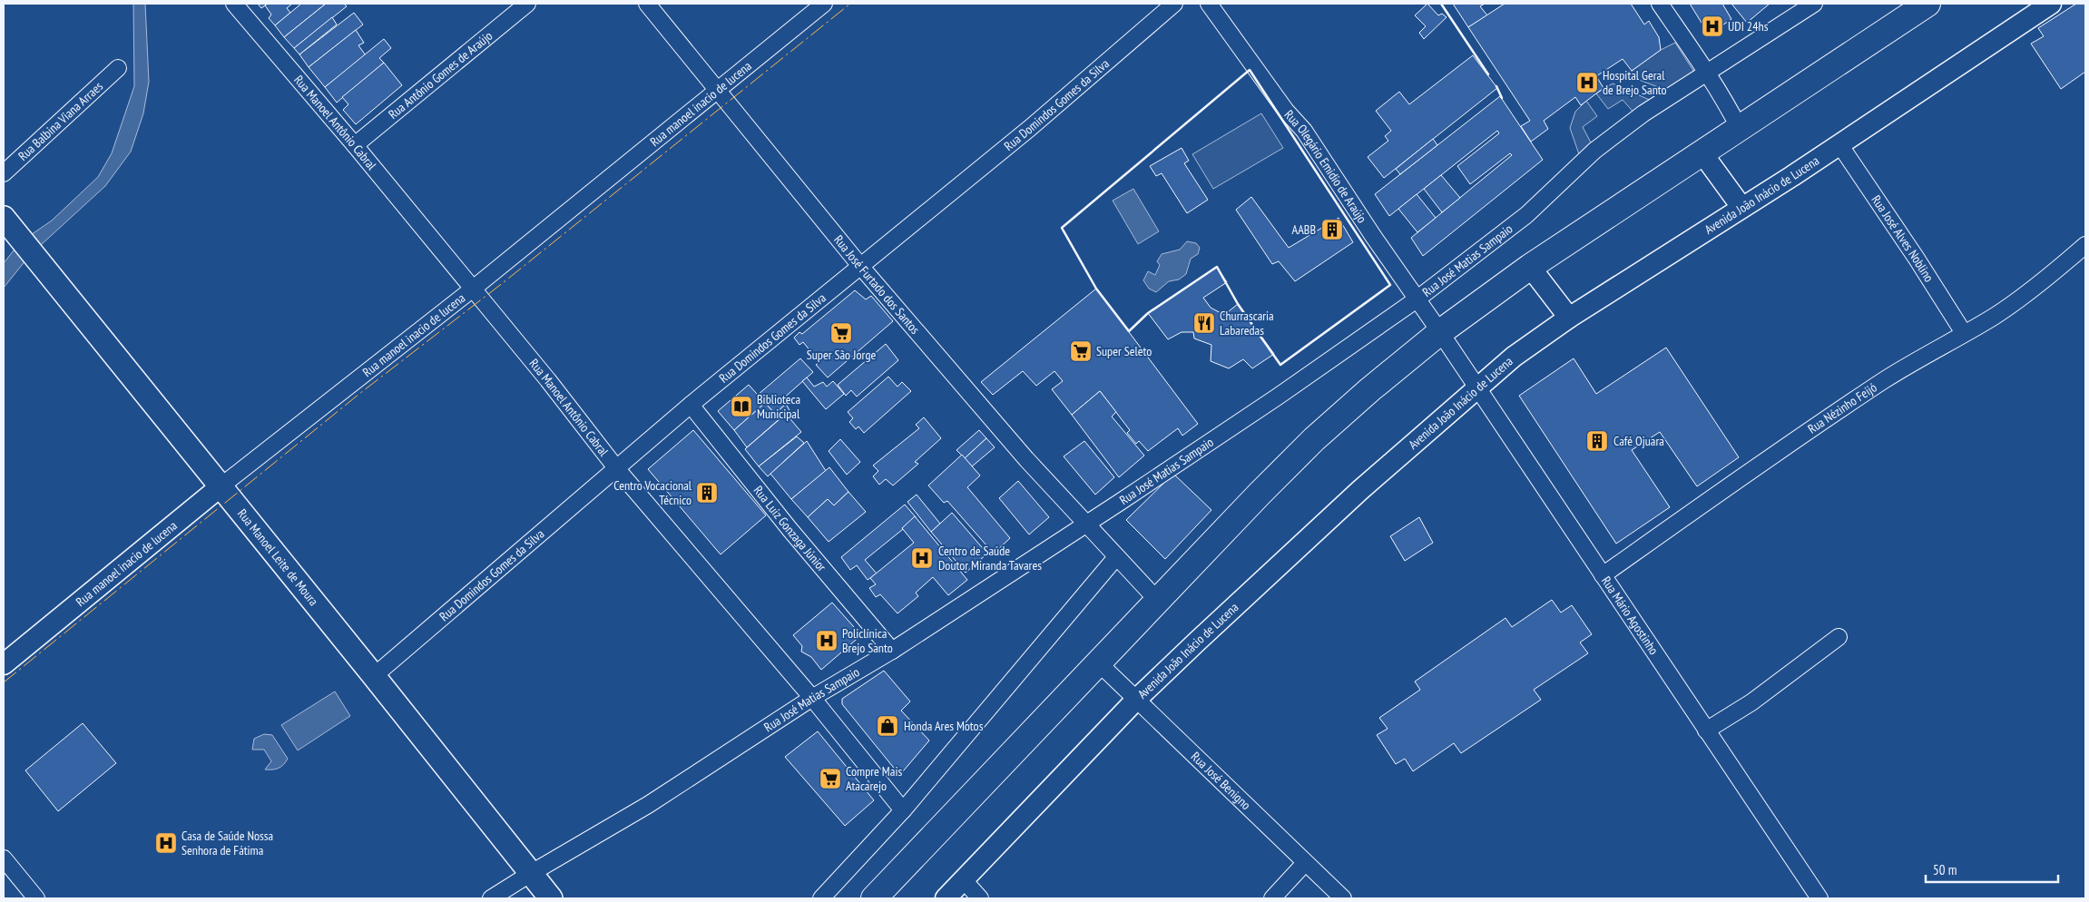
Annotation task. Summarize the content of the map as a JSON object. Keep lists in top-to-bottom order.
{
  "streets": {
    "main road": ["Rua Manoel Leite de Moura"],
    "street": [
      "Rua Antônio Gomes de Araújo",
      "Rua manoel inacio de lucena",
      "Rua Domindos Gomes da Silva",
      "Rua Balbina Viana Arraes",
      "Rua Manoel Antônio Cabral",
      "Rua Olegário Emidio de Araújo",
      "Avenida João Inácio de Lucena",
      "Rua José Alves Noblino",
      "Rua José Matias Sampaio",
      "Rua José Furtado dos Santos",
      "Rua Nézinho Feijó",
      "Rua Luiz Gonzaga Júnior",
      "Rua Mário Agostinho",
      "Rua José Benigno"
    ]
  },
  "crossings": [
    ["Rua Antônio Gomes de Araújo", "Rua Manoel Antônio Cabral"],
    ["Rua manoel inacio de lucena", "Rua Manoel Antônio Cabral"],
    ["Rua manoel inacio de lucena", "Rua José Furtado dos Santos"],
    ["Rua manoel inacio de lucena", "Rua Manoel Leite de Moura"],
    ["Rua Domindos Gomes da Silva", "Rua Manoel Antônio Cabral"],
    ["Rua Domindos Gomes da Silva", "Rua José Furtado dos Santos"],
    ["Rua Domindos Gomes da Silva", "Rua Luiz Gonzaga Júnior"],
    ["Rua Domindos Gomes da Silva", "Rua Manoel Leite de Moura"],
    ["Rua Manoel Antônio Cabral", "Rua José Matias Sampaio"],
    ["Rua Olegário Emidio de Araújo", "Rua José Matias Sampaio"],
    ["Rua Olegário Emidio de Araújo", "Rua Mário Agostinho"],
    ["Avenida João Inácio de Lucena", "Rua José Alves Noblino"],
    ["Avenida João Inácio de Lucena", "Rua Mário Agostinho"],
    ["Avenida João Inácio de Lucena", "Rua José Benigno"],
    ["Rua José Alves Noblino", "Rua Nézinho Feijó"],
    ["Rua José Matias Sampaio", "Rua José Furtado dos Santos"],
    ["Rua José Matias Sampaio", "Rua Luiz Gonzaga Júnior"],
    ["Rua José Matias Sampaio", "Rua Manoel Leite de Moura"],
    ["Rua Nézinho Feijó", "Rua Mário Agostinho"]
  ],
  "places": {
    "hospital": [
      "UDI 24hs",
      "Hospital Geral de Brejo Santo",
      "Centro de Saúde Doutor Miranda Tavares",
      "Policlínica Brejo Santo",
      "Casa de Saúde Nossa Senhora de Fátima"
    ],
    "building": ["AABB", "Café Ojuara", "Centro Vocacional Técnico"],
    "restaurant": ["Churrascaria Labaredas"],
    "supermarket": ["Super São Jorge", "Super Seleto", "Compre Mais Atacarejo"],
    "library": ["Biblioteca Municipal"],
    "shop": ["Honda Ares Motos"]
  },
  "scale_bar": "50 m"
}
